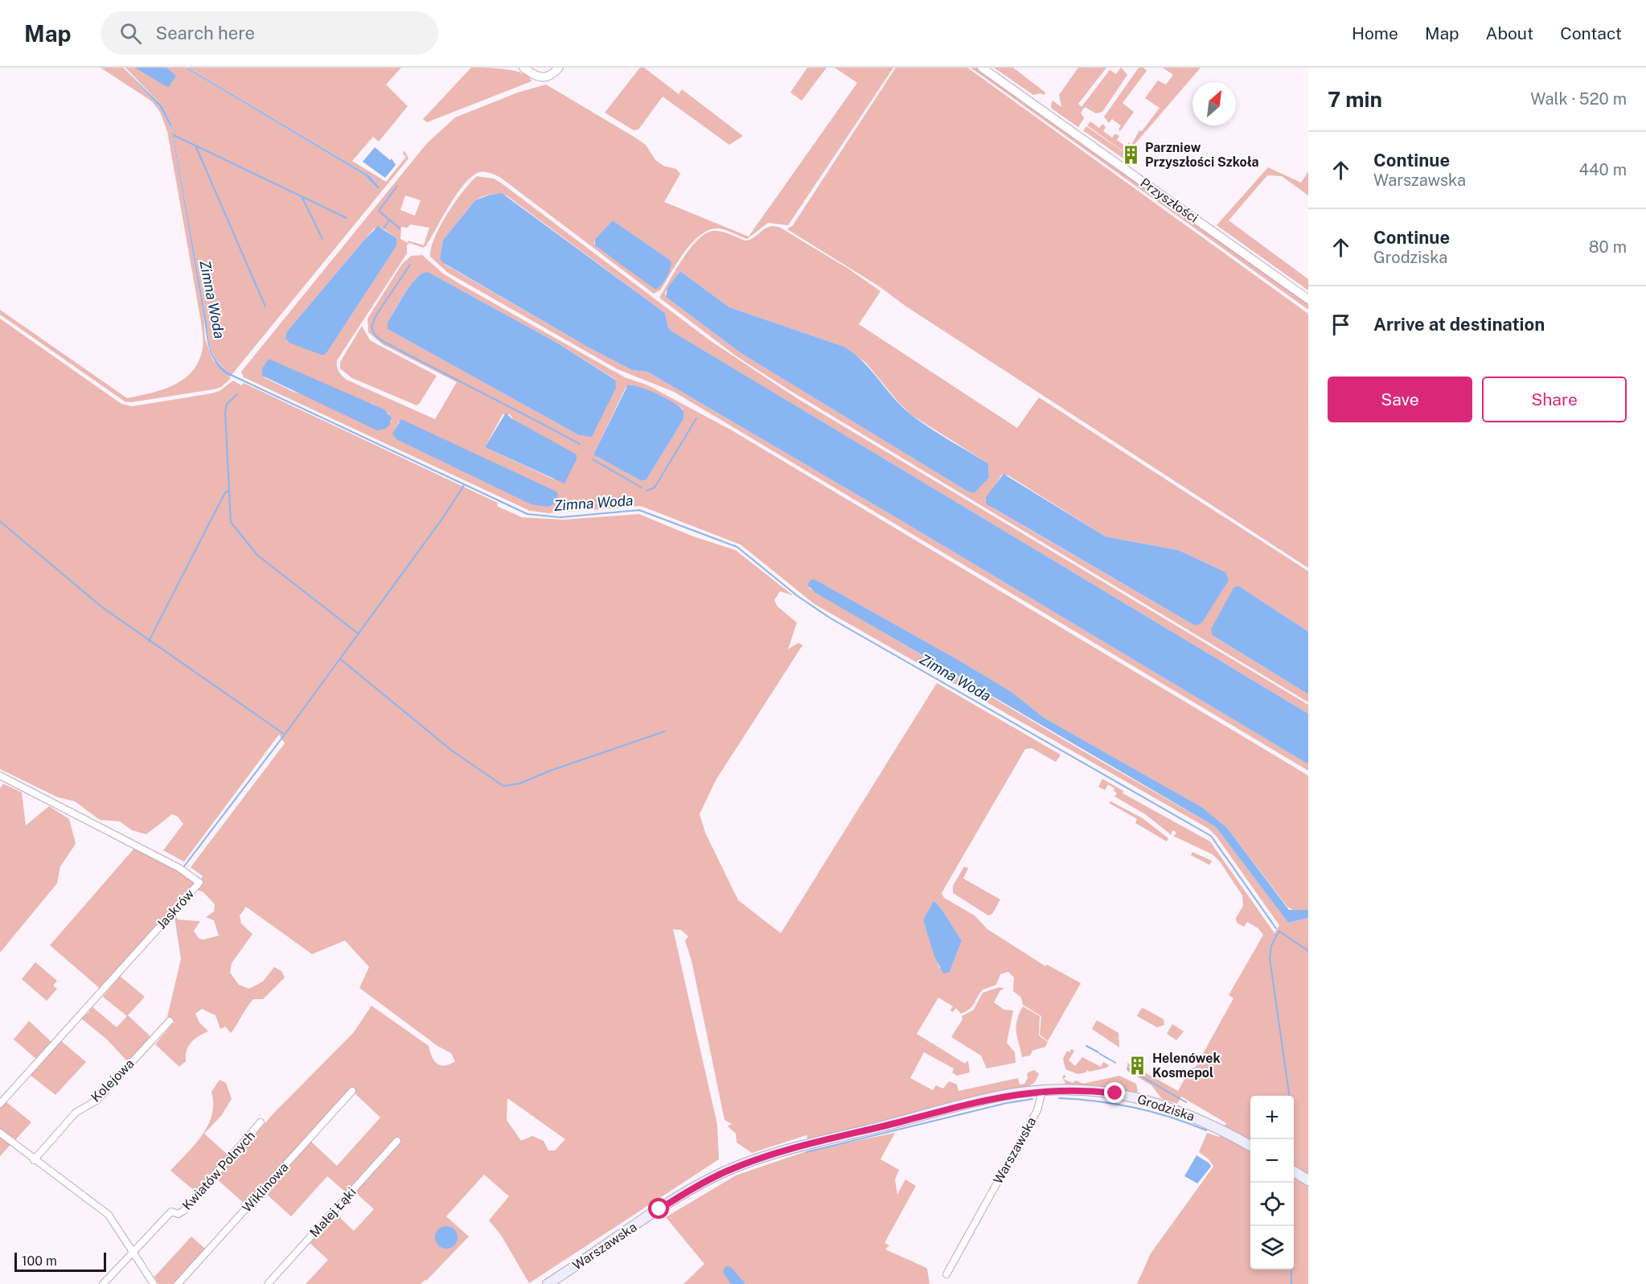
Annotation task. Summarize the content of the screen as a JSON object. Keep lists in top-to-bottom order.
{
  "streets": {
    "main road": ["Grodziska", "Warszawska"],
    "street": [
      "Przyszłości",
      "Jaskrów",
      "Kolejowa",
      "Kwiatów Polnych",
      "Wiklinowa",
      "Małej Łąki"
    ]
  },
  "crossings": [
    ["Grodziska", "Warszawska"]
  ],
  "water": ["Zimna Woda"],
  "places": {
    "building": ["Parzniew Przyszłości Szkoła", "Helenówek Kosmepol"]
  },
  "scale_bar": "100 m",
  "north": "top right",
  "page": {
    "header": "Map",
    "search": "Search here",
    "nav": [
      "Home",
      "Map",
      "About",
      "Contact"
    ],
    "heading": ["7 min", "Walk · 520 m"],
    "list": [
      ["Continue", "Warszawska", "440 m"],
      ["Continue", "Grodziska", "80 m"],
      "Arrive at destination"
    ],
    "buttons": ["Save", "Share"],
    "map_buttons": ["+", "−"],
    "scale": "100 m"
  }
}
